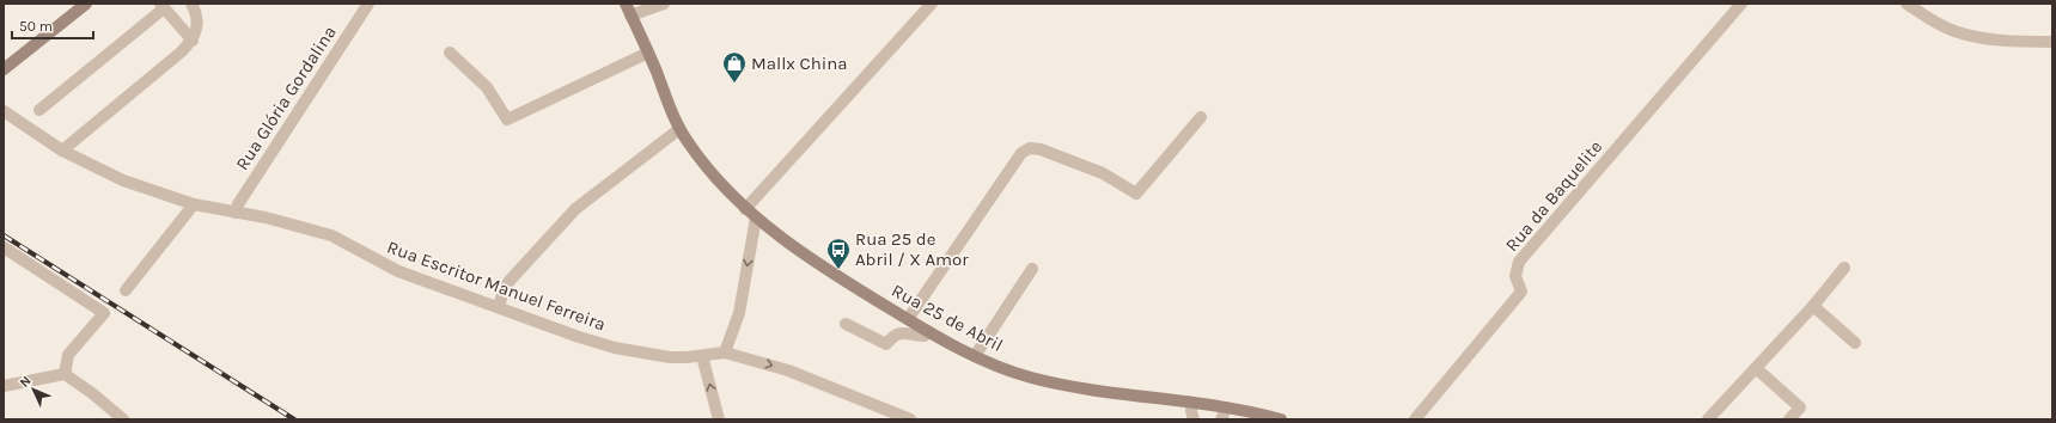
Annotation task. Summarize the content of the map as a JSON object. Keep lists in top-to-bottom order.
{
  "streets": {
    "main road": ["Rua 25 de Abril"],
    "street": ["Rua Glória Gordalina", "Rua da Baquelite", "Rua Escritor Manuel Ferreira"]
  },
  "crossings": [
    ["Rua Glória Gordalina", "Rua Escritor Manuel Ferreira"]
  ],
  "places": {
    "shop": ["Mallx China"],
    "bus stop": ["Rua 25 de Abril / X Amor"]
  },
  "scale_bar": "50 m",
  "north": "top left"
}
